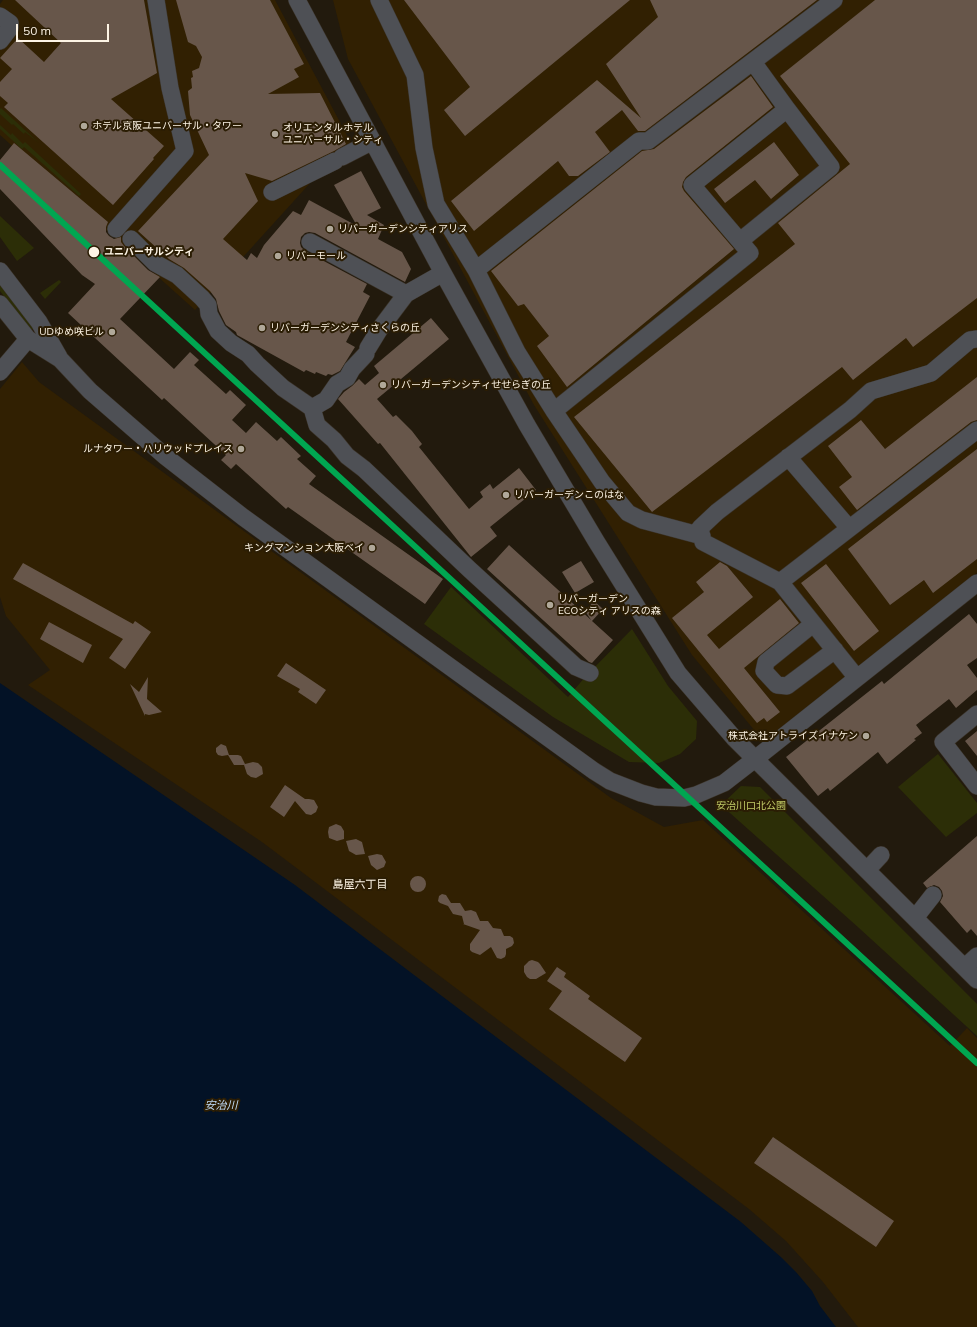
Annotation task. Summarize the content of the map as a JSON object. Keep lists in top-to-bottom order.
{
  "districts": ["島屋六丁目"],
  "water": ["安治川"],
  "parks": ["安治川口北公園"],
  "places": [
    "ホテル京阪ユニバーサル・タワー",
    "オリエンタルホテル ユニバーサル・シティ",
    "リバーガーデンシティアリス",
    "ユニバーサルシティ",
    "リバーモール",
    "リバーガーデンシティさくらの丘",
    "UDゆめ咲ビル",
    "リバーガーデンシティせせらぎの丘",
    "ルナタワー・ハリウッドプレイス",
    "リバーガーデンこのはな",
    "キングマンション大阪ベイ",
    "リバーガーデン ECOシティ アリスの森",
    "株式会社アトライズイナケン"
  ],
  "scale_bar": "50 m"
}
